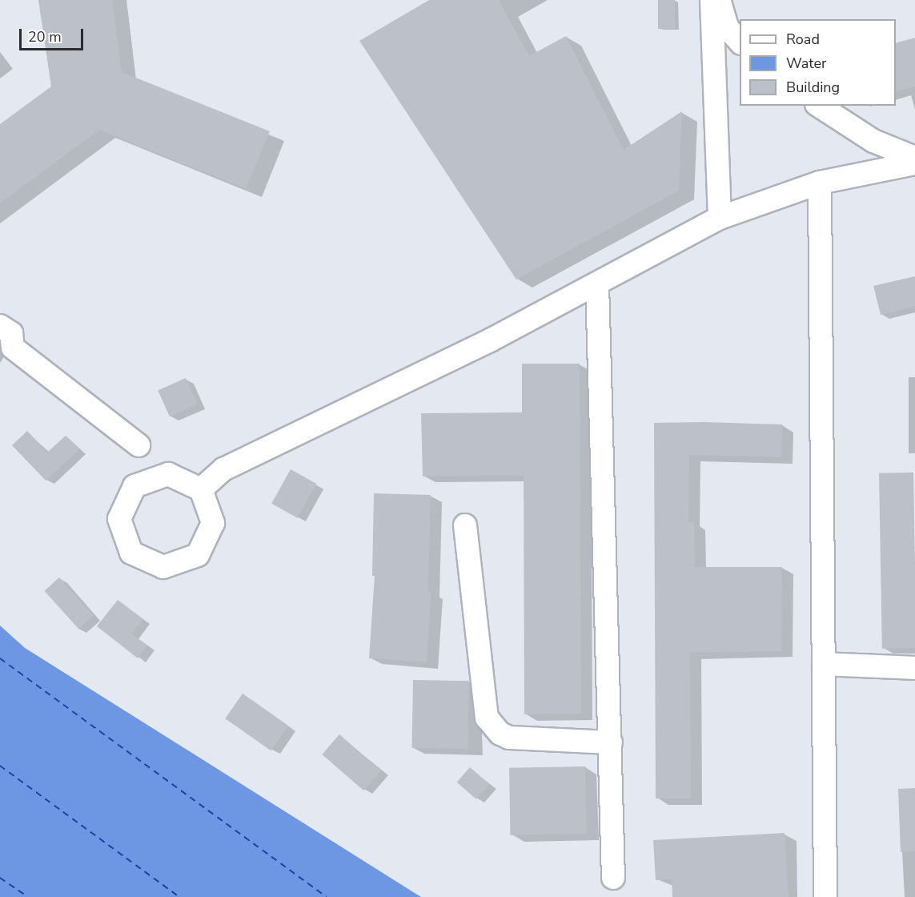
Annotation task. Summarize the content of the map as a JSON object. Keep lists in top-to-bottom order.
{
  "legend": ["Road", "Water", "Building"],
  "scale_bar": "20 m"
}
